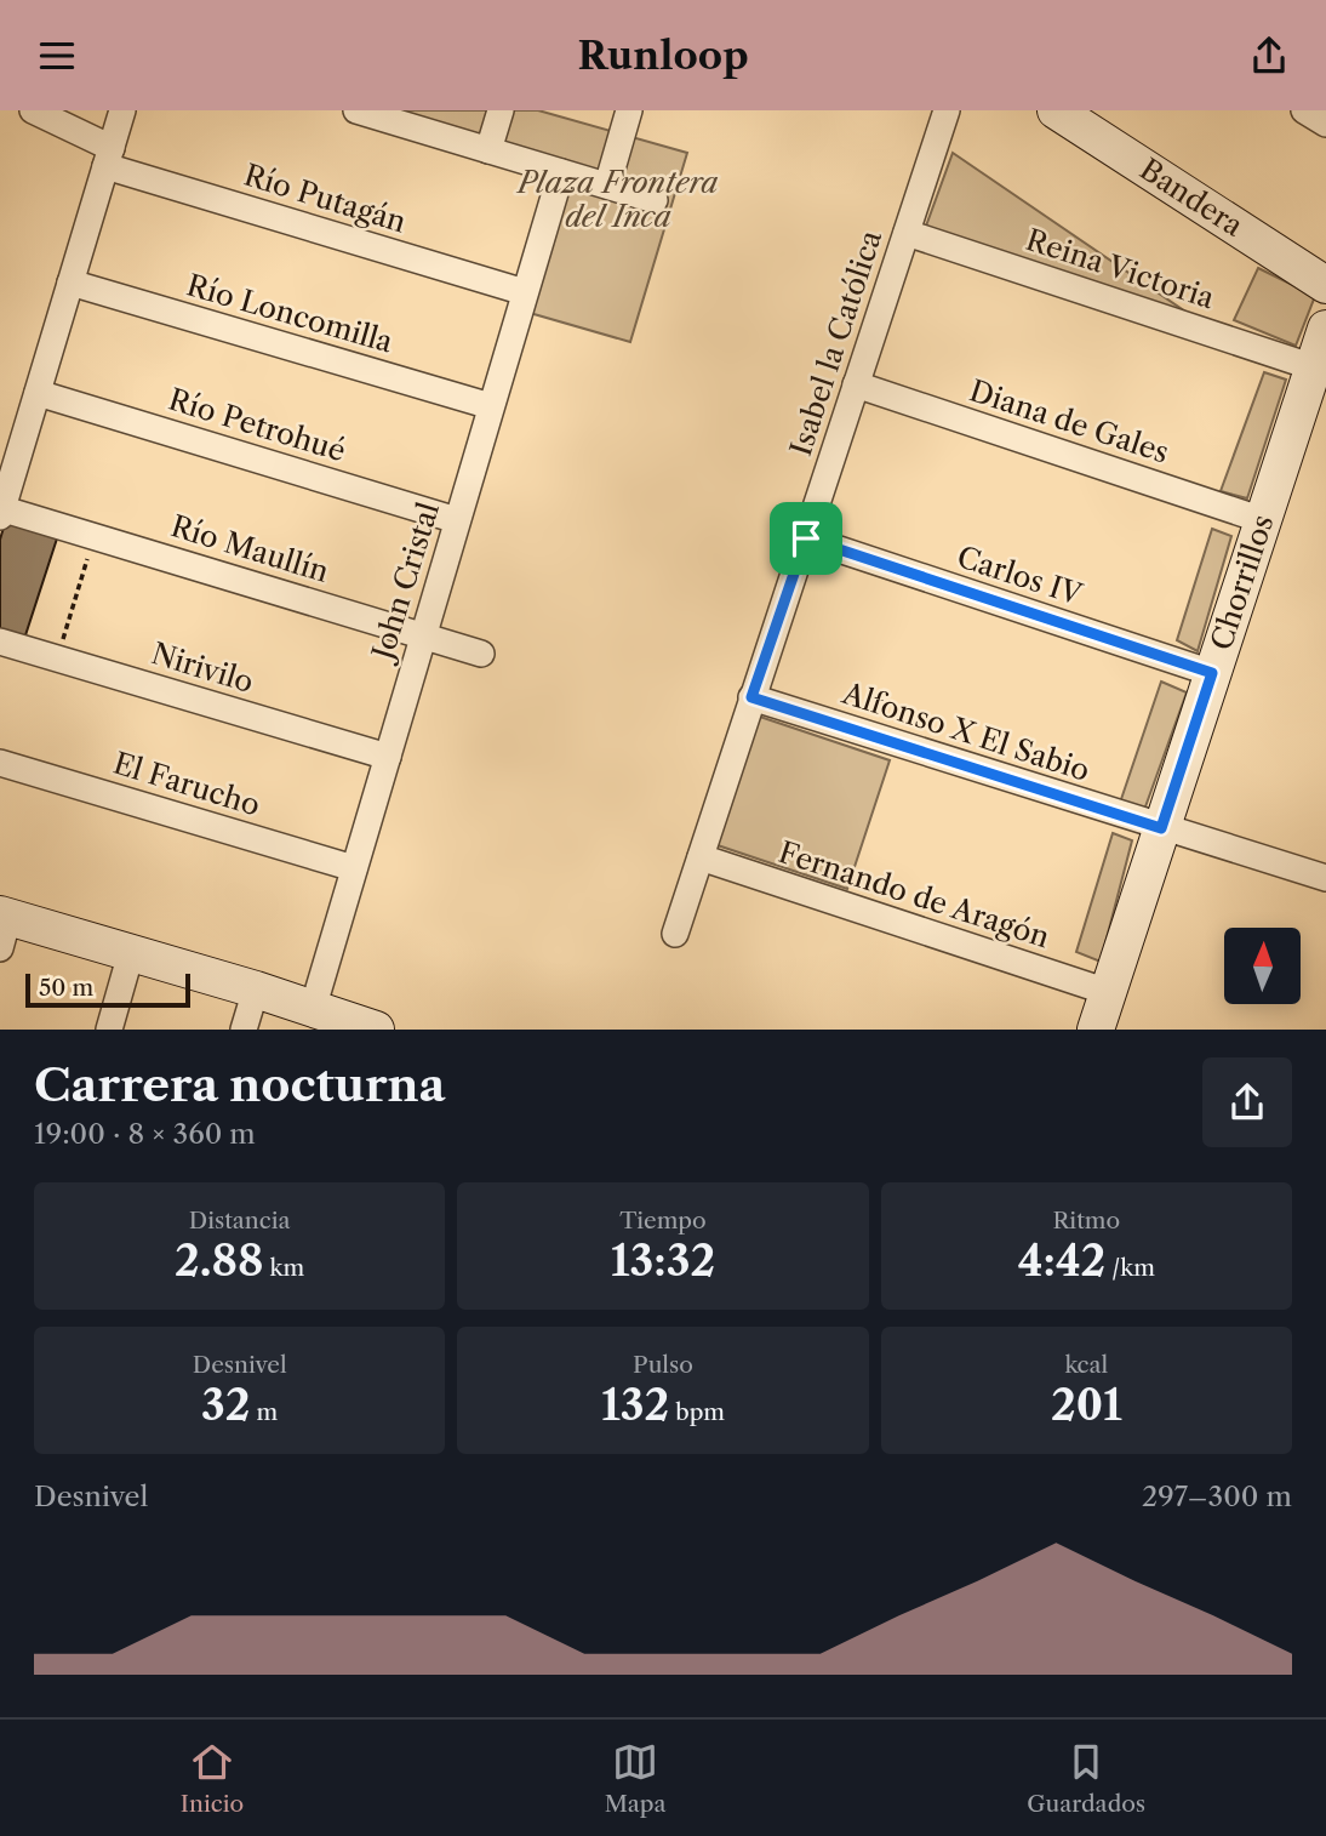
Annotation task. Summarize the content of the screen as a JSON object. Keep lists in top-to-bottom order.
{
  "streets": {
    "street": [
      "Bandera",
      "Río Putagán",
      "Reina Victoria",
      "Río Loncomilla",
      "Isabel la Católica",
      "Diana de Gales",
      "Río Petrohué",
      "Río Maullín",
      "Carlos IV",
      "John Cristal",
      "Chorrillos",
      "Nirivilo",
      "Alfonso X El Sabio",
      "El Farucho",
      "Fernando de Aragón"
    ]
  },
  "crossings": [
    ["Río Putagán", "John Cristal"],
    ["Reina Victoria", "Isabel la Católica"],
    ["Reina Victoria", "Chorrillos"],
    ["Río Loncomilla", "John Cristal"],
    ["Isabel la Católica", "Diana de Gales"],
    ["Isabel la Católica", "Carlos IV"],
    ["Isabel la Católica", "Alfonso X El Sabio"],
    ["Isabel la Católica", "Fernando de Aragón"],
    ["Diana de Gales", "Chorrillos"],
    ["Río Petrohué", "John Cristal"],
    ["Río Maullín", "John Cristal"],
    ["Carlos IV", "Chorrillos"],
    ["John Cristal", "Nirivilo"],
    ["John Cristal", "El Farucho"],
    ["Chorrillos", "Alfonso X El Sabio"],
    ["Chorrillos", "Fernando de Aragón"]
  ],
  "parks": ["Plaza Frontera del Inca"],
  "scale_bar": "50 m",
  "north": "top",
  "page": {
    "header": "Runloop",
    "scale": "50 m",
    "heading": ["Carrera nocturna", "19:00 · 8 × 360 m"],
    "stats": [
      ["Distancia", "2.88 km"],
      ["Tiempo", "13:32"],
      ["Ritmo", "4:42 /km"],
      ["Desnivel", "32 m"],
      ["Pulso", "132 bpm"],
      ["kcal", "201"]
    ],
    "chart": ["Desnivel", "297–300 m"],
    "tabs": ["Inicio", "Mapa", "Guardados"]
  }
}
